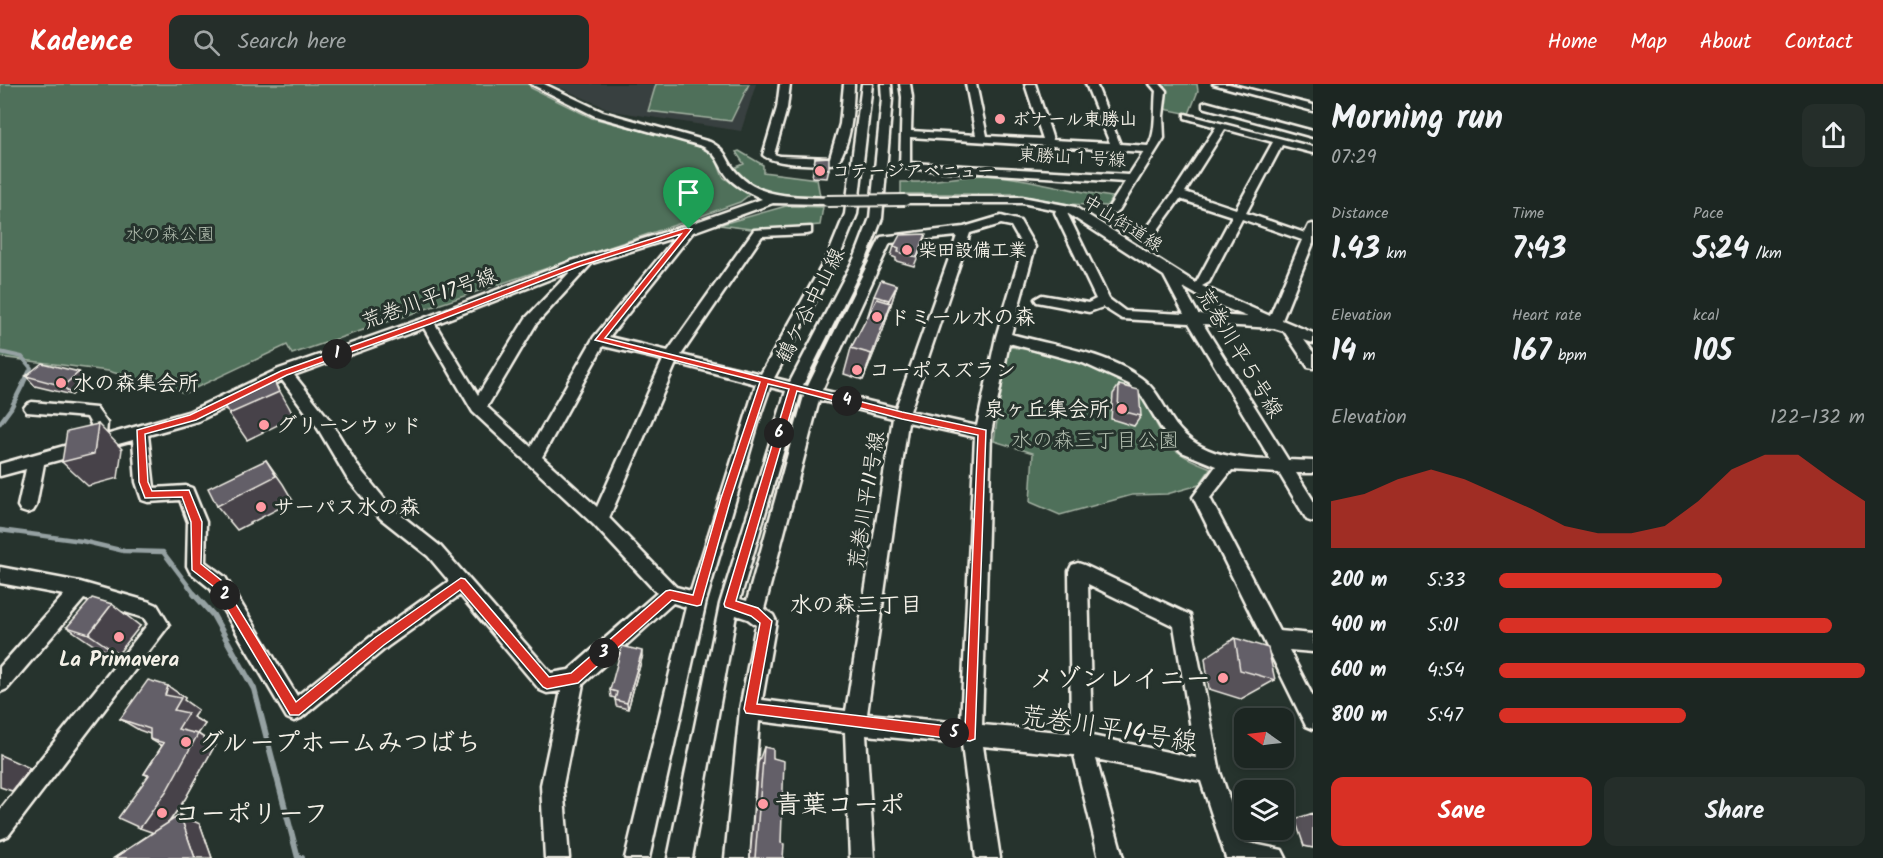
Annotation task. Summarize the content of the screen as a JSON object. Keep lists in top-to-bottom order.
{
  "streets": {
    "street": [
      "東勝山１号線",
      "中山街道線",
      "荒巻川平17号線",
      "鶴ケ谷中山線",
      "荒巻川平５号線",
      "荒巻川平11号線",
      "荒巻川平14号線"
    ]
  },
  "crossings": [
    ["中山街道線", "荒巻川平17号線"],
    ["中山街道線", "荒巻川平５号線"],
    ["荒巻川平11号線", "荒巻川平14号線"]
  ],
  "districts": ["水の森三丁目"],
  "parks": ["水の森公園", "水の森三丁目公園"],
  "places": [
    "ボナール東勝山",
    "コテージアベニュー",
    "柴田設備工業",
    "ドミール水の森",
    "コーポスズラン",
    "水の森集会所",
    "泉ヶ丘集会所",
    "グリーンウッド",
    "サーパス水の森",
    "La Primavera",
    "メゾンレイニー",
    "グループホームみつばち",
    "青葉コーポ",
    "コーポリーフ"
  ],
  "north": "left",
  "page": {
    "header": "Kadence",
    "search": "Search here",
    "nav": [
      "Home",
      "Map",
      "About",
      "Contact"
    ],
    "heading": ["Morning run", "07:29"],
    "stats": [
      ["Distance", "1.43 km"],
      ["Time", "7:43"],
      ["Pace", "5:24 /km"],
      ["Elevation", "14 m"],
      ["Heart rate", "167 bpm"],
      ["kcal", "105"]
    ],
    "pins": [
      "1",
      "4",
      "6",
      "2",
      "3",
      "5"
    ],
    "chart": ["Elevation", "122–132 m"],
    "list": [
      {
        "name": "200 m",
        "note": "5:33"
      },
      {
        "name": "400 m",
        "note": "5:01"
      },
      {
        "name": "600 m",
        "note": "4:54"
      },
      {
        "name": "800 m",
        "note": "5:47"
      }
    ],
    "buttons": ["Save", "Share"]
  }
}
